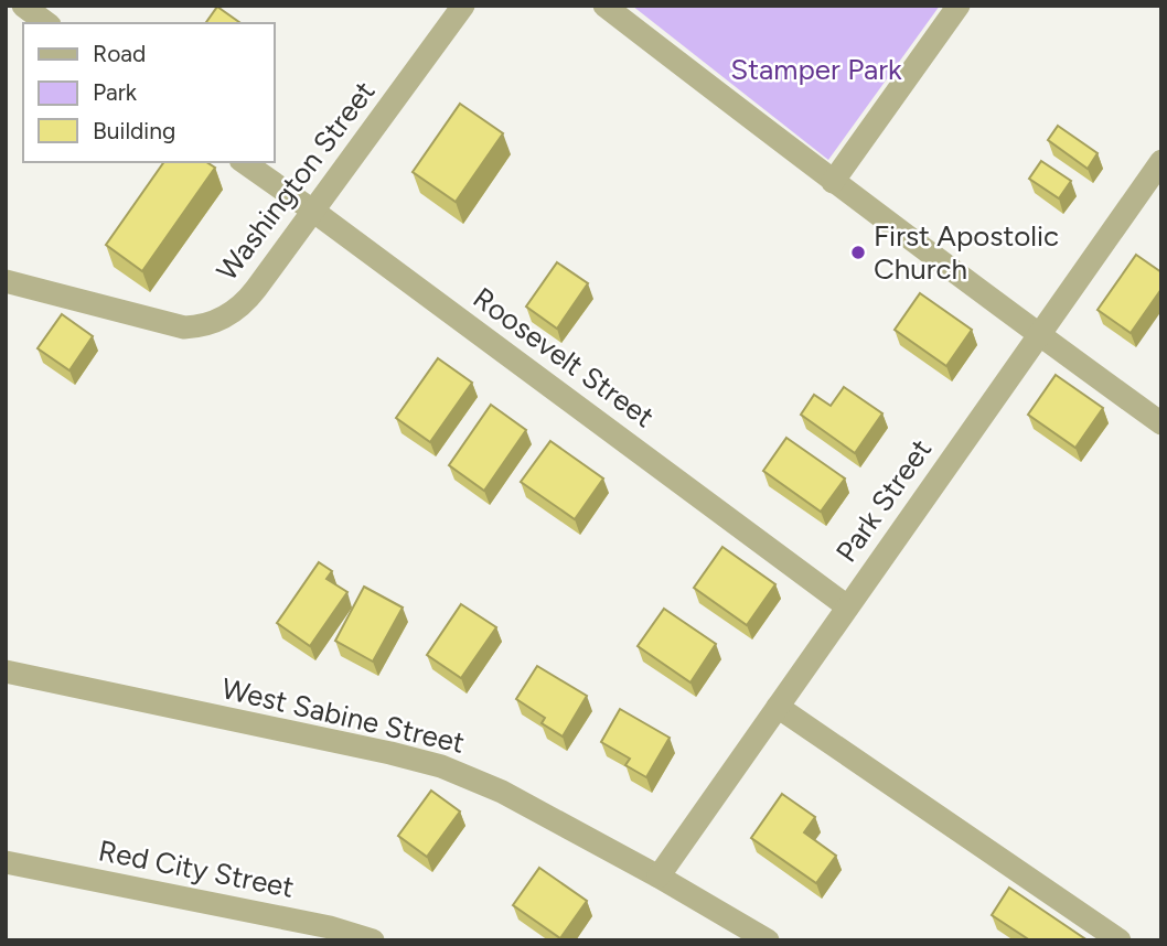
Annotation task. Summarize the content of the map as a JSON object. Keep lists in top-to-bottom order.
{
  "streets": {
    "street": [
      "Washington Street",
      "Roosevelt Street",
      "Park Street",
      "West Sabine Street",
      "Red City Street"
    ]
  },
  "crossings": [
    ["Washington Street", "Roosevelt Street"],
    ["Roosevelt Street", "Park Street"],
    ["Park Street", "West Sabine Street"]
  ],
  "parks": ["Stamper Park"],
  "places": ["First Apostolic Church"],
  "legend": ["Road", "Park", "Building"]
}
